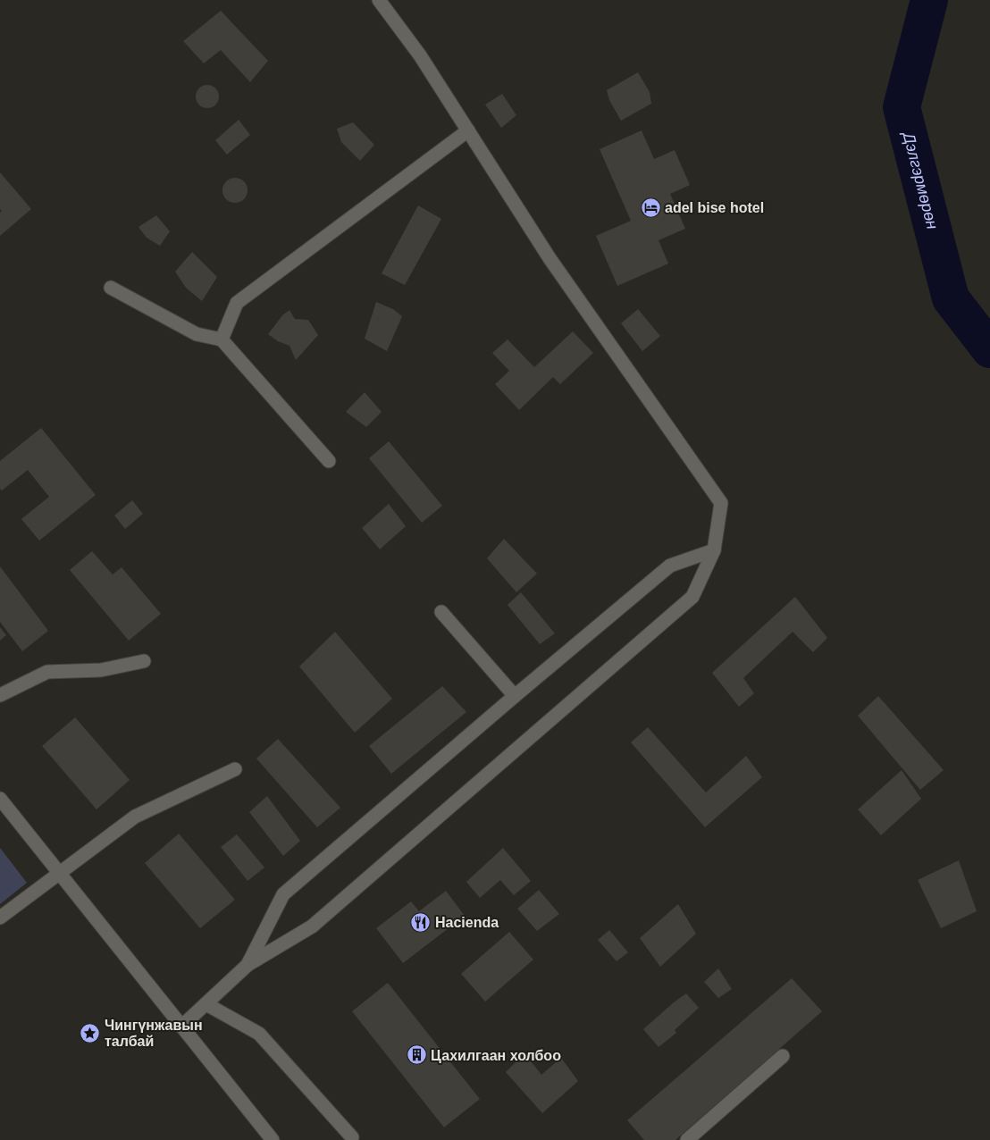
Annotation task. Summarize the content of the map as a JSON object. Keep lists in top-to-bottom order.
{
  "water": ["Дэлгэрмөрөн"],
  "places": {
    "hotel": ["adel bise hotel"],
    "restaurant": ["Hacienda"],
    "place": ["Чингүнжавын талбай"],
    "building": ["Цахилгаан холбоо"]
  }
}
